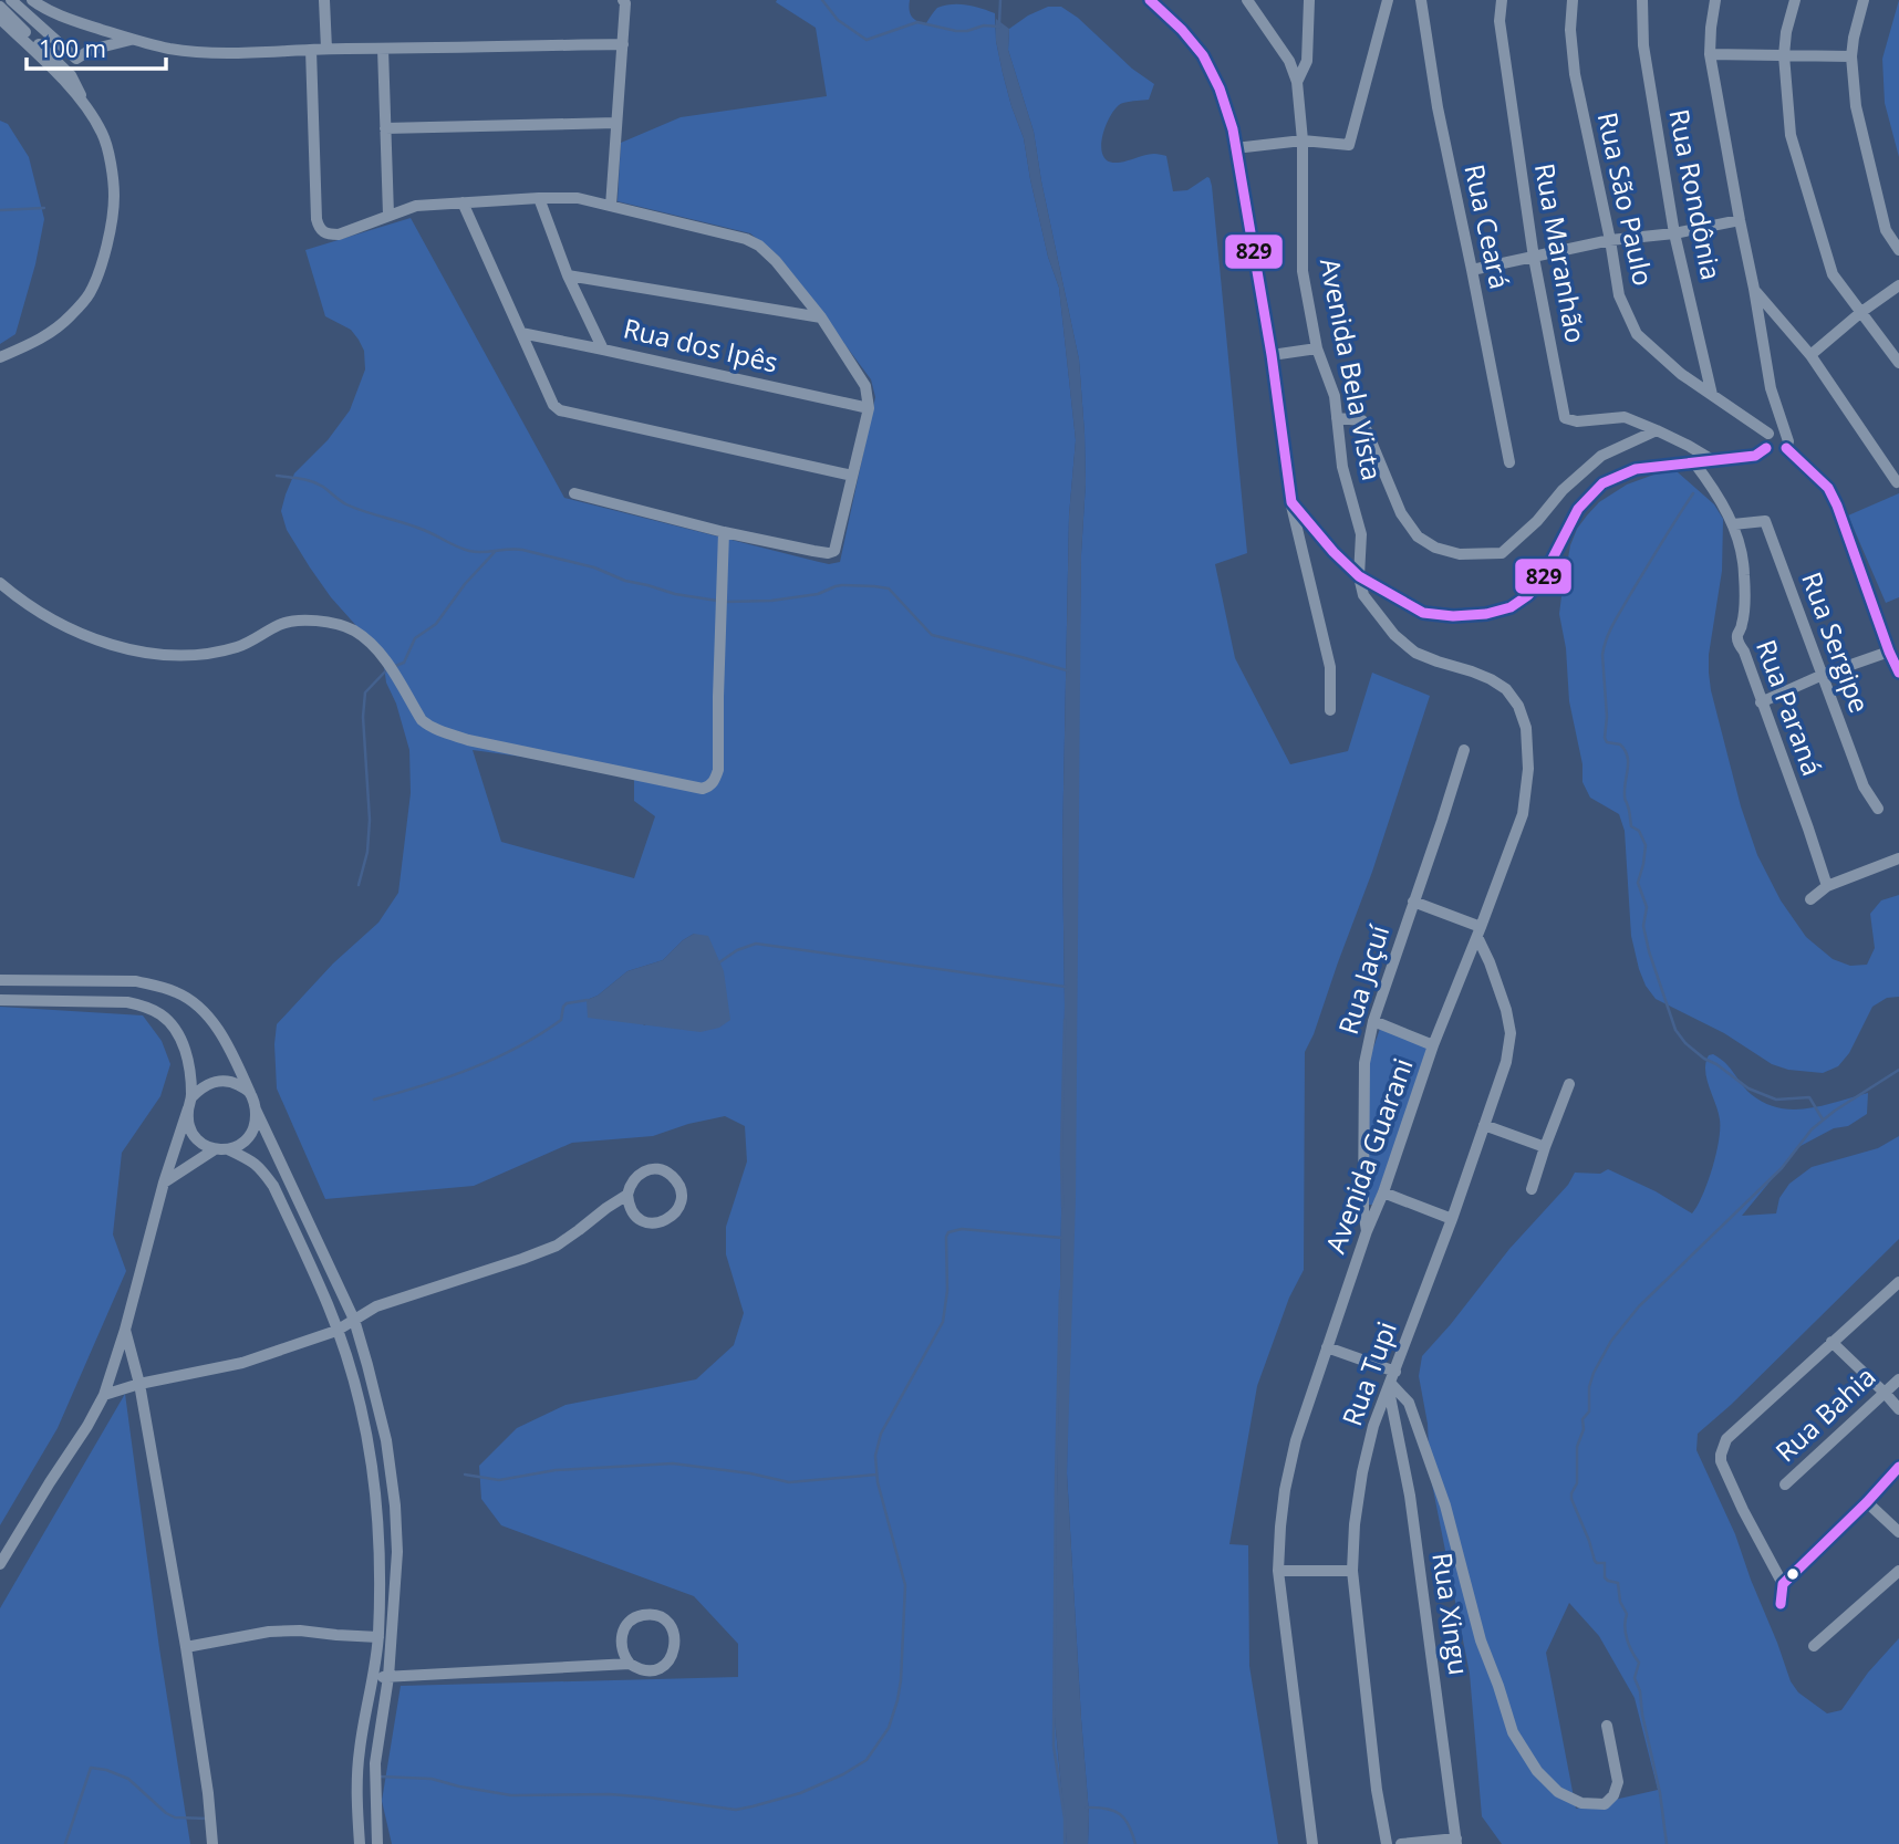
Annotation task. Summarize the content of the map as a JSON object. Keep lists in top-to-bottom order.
{
  "streets": {
    "street": [
      "Rua Rondônia",
      "Rua São Paulo",
      "Rua Ceará",
      "Rua Maranhão",
      "Rua dos Ipês",
      "Avenida Bela Vista",
      "Rua Sergipe",
      "Rua Paraná",
      "Rua Jaçuí",
      "Avenida Guarani",
      "Rua Tupi",
      "Rua Bahia",
      "Rua Xingu"
    ]
  },
  "crossings": [
    ["Rua Rondônia", "Rua São Paulo"],
    ["Avenida Bela Vista", "Avenida Guarani"],
    ["Rua Sergipe", "Rua Paraná"],
    ["Rua Jaçuí", "Avenida Guarani"],
    ["Avenida Guarani", "Rua Tupi"],
    ["Rua Tupi", "Rua Xingu"]
  ],
  "lines": ["transit line 829"],
  "scale_bar": "100 m"
}
